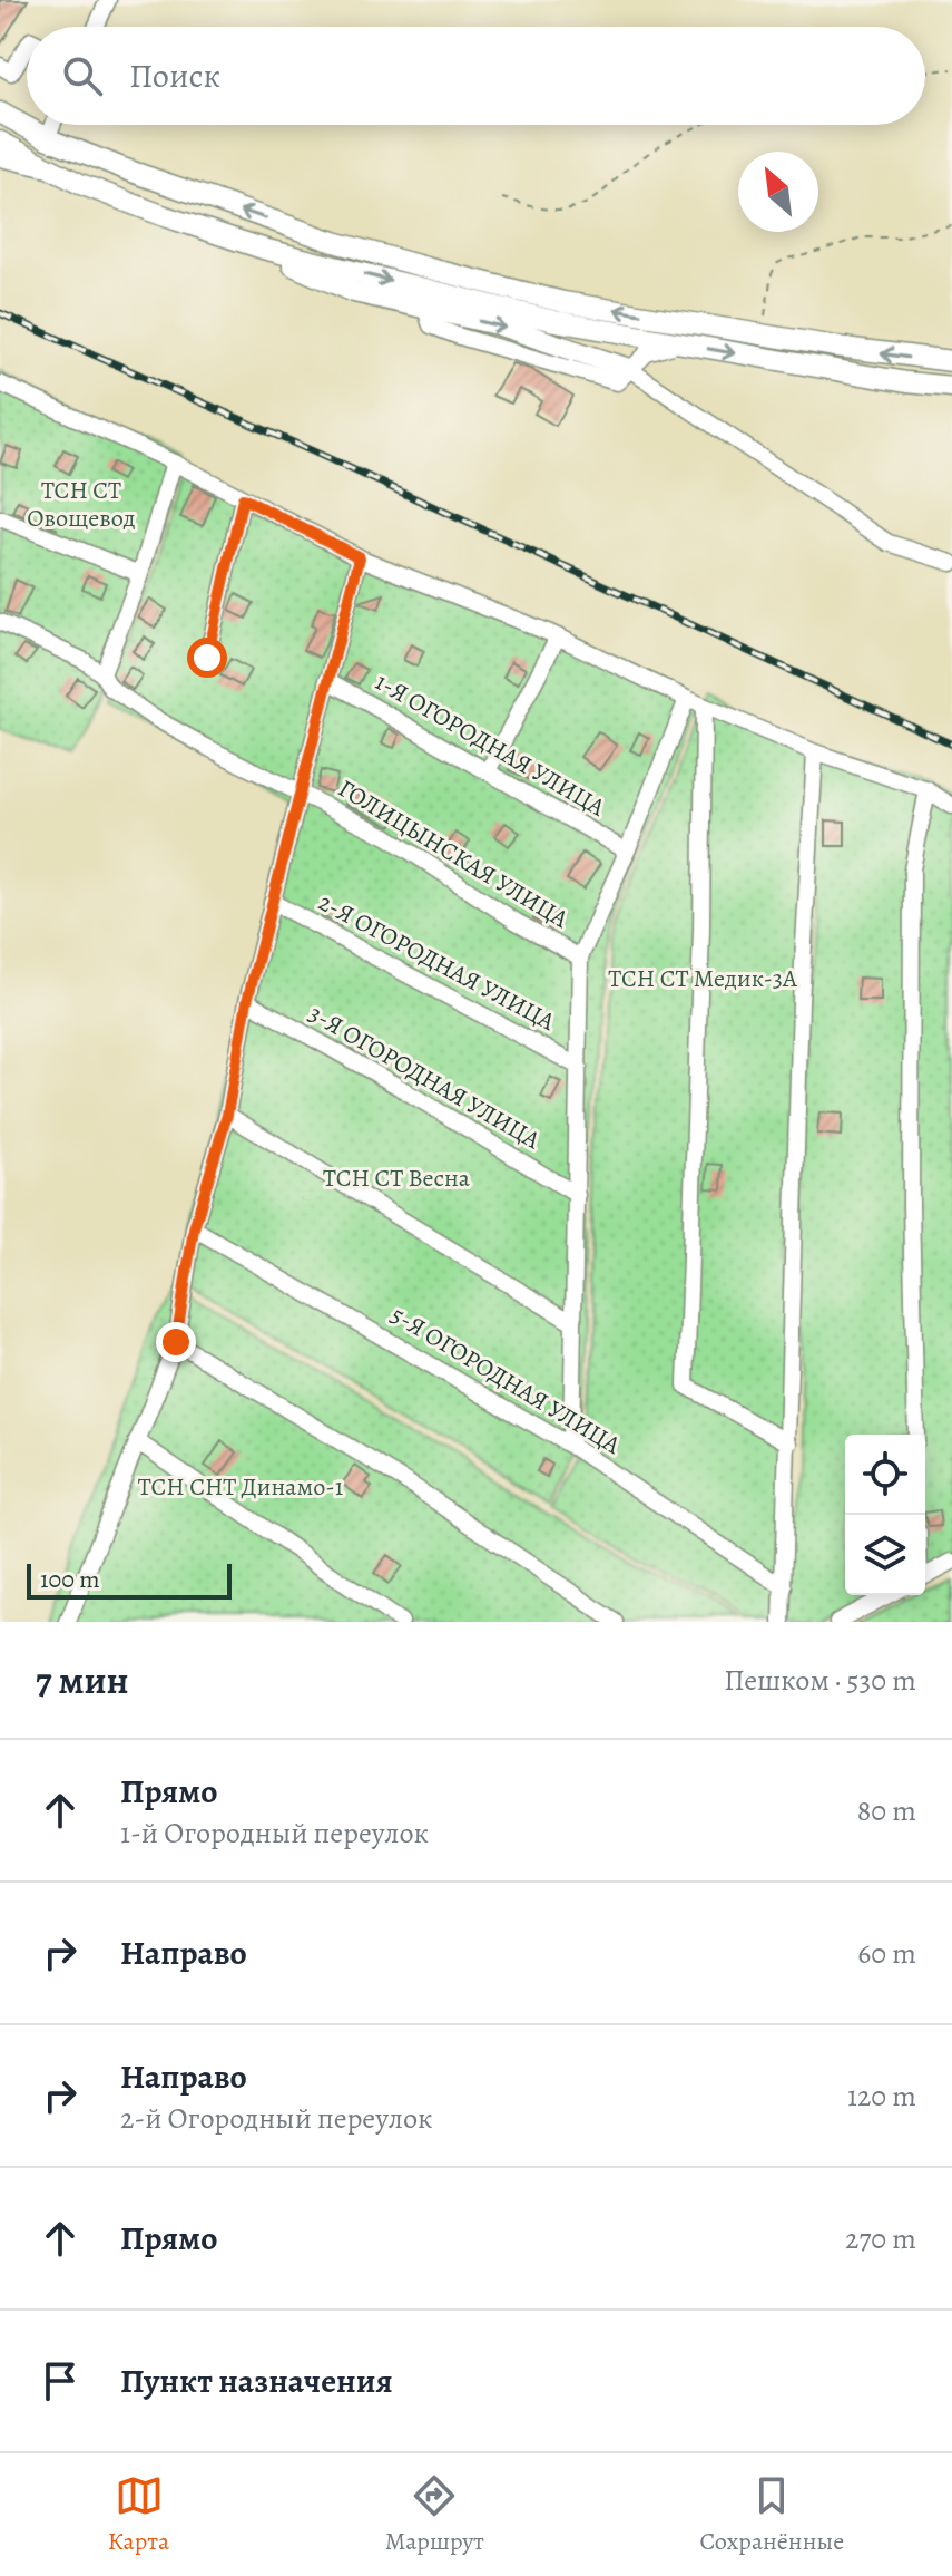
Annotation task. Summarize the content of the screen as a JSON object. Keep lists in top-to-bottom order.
{
  "streets": {
    "street": [
      "1-Я ОГОРОДНАЯ УЛИЦА",
      "ГОЛИЦЫНСКАЯ УЛИЦА",
      "2-Я ОГОРОДНАЯ УЛИЦА",
      "3-Я ОГОРОДНАЯ УЛИЦА",
      "5-Я ОГОРОДНАЯ УЛИЦА"
    ]
  },
  "parks": [
    "ТСН СТ Овощевод",
    "ТСН СТ Медик-3А",
    "ТСН СТ Весна",
    "ТСН СНТ Динамо-1"
  ],
  "scale_bar": "100 m",
  "north": "top left",
  "page": {
    "search": "Поиск",
    "scale": "100 m",
    "heading": ["7 мин", "Пешком · 530 m"],
    "list": [
      ["Прямо", "1-й Огородный переулок", "80 m"],
      ["Направо", "60 m"],
      ["Направо", "2-й Огородный переулок", "120 m"],
      ["Прямо", "270 m"],
      "Пункт назначения"
    ],
    "nav": ["Карта", "Маршрут", "Сохранённые"]
  }
}
